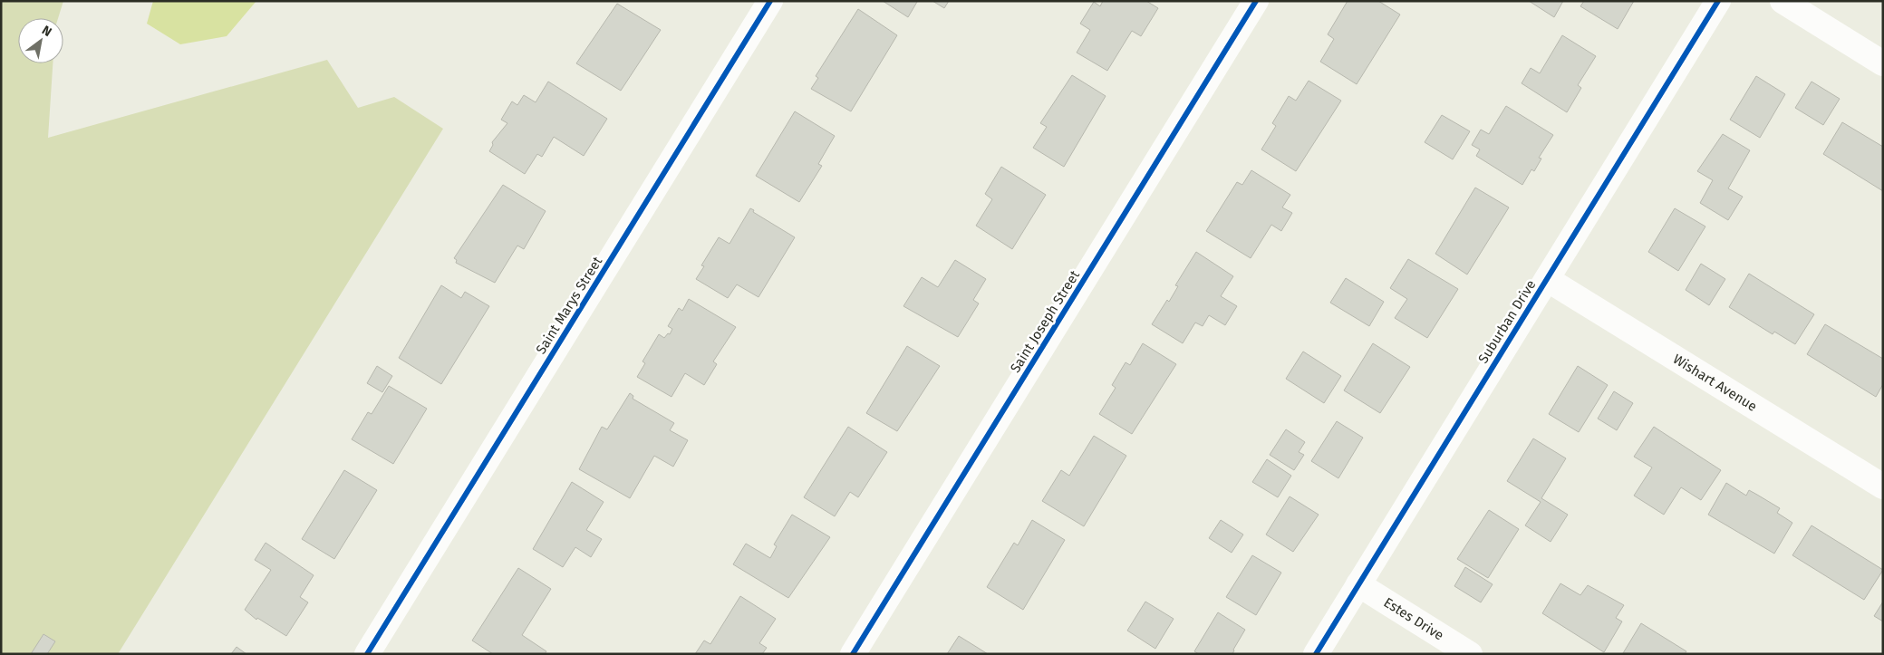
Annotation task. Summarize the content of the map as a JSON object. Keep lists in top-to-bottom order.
{
  "streets": {
    "street": [
      "Saint Marys Street",
      "Saint Joseph Street",
      "Suburban Drive",
      "Wishart Avenue",
      "Estes Drive"
    ]
  },
  "crossings": [
    ["Suburban Drive", "Wishart Avenue"],
    ["Suburban Drive", "Estes Drive"]
  ],
  "north": "top right"
}
